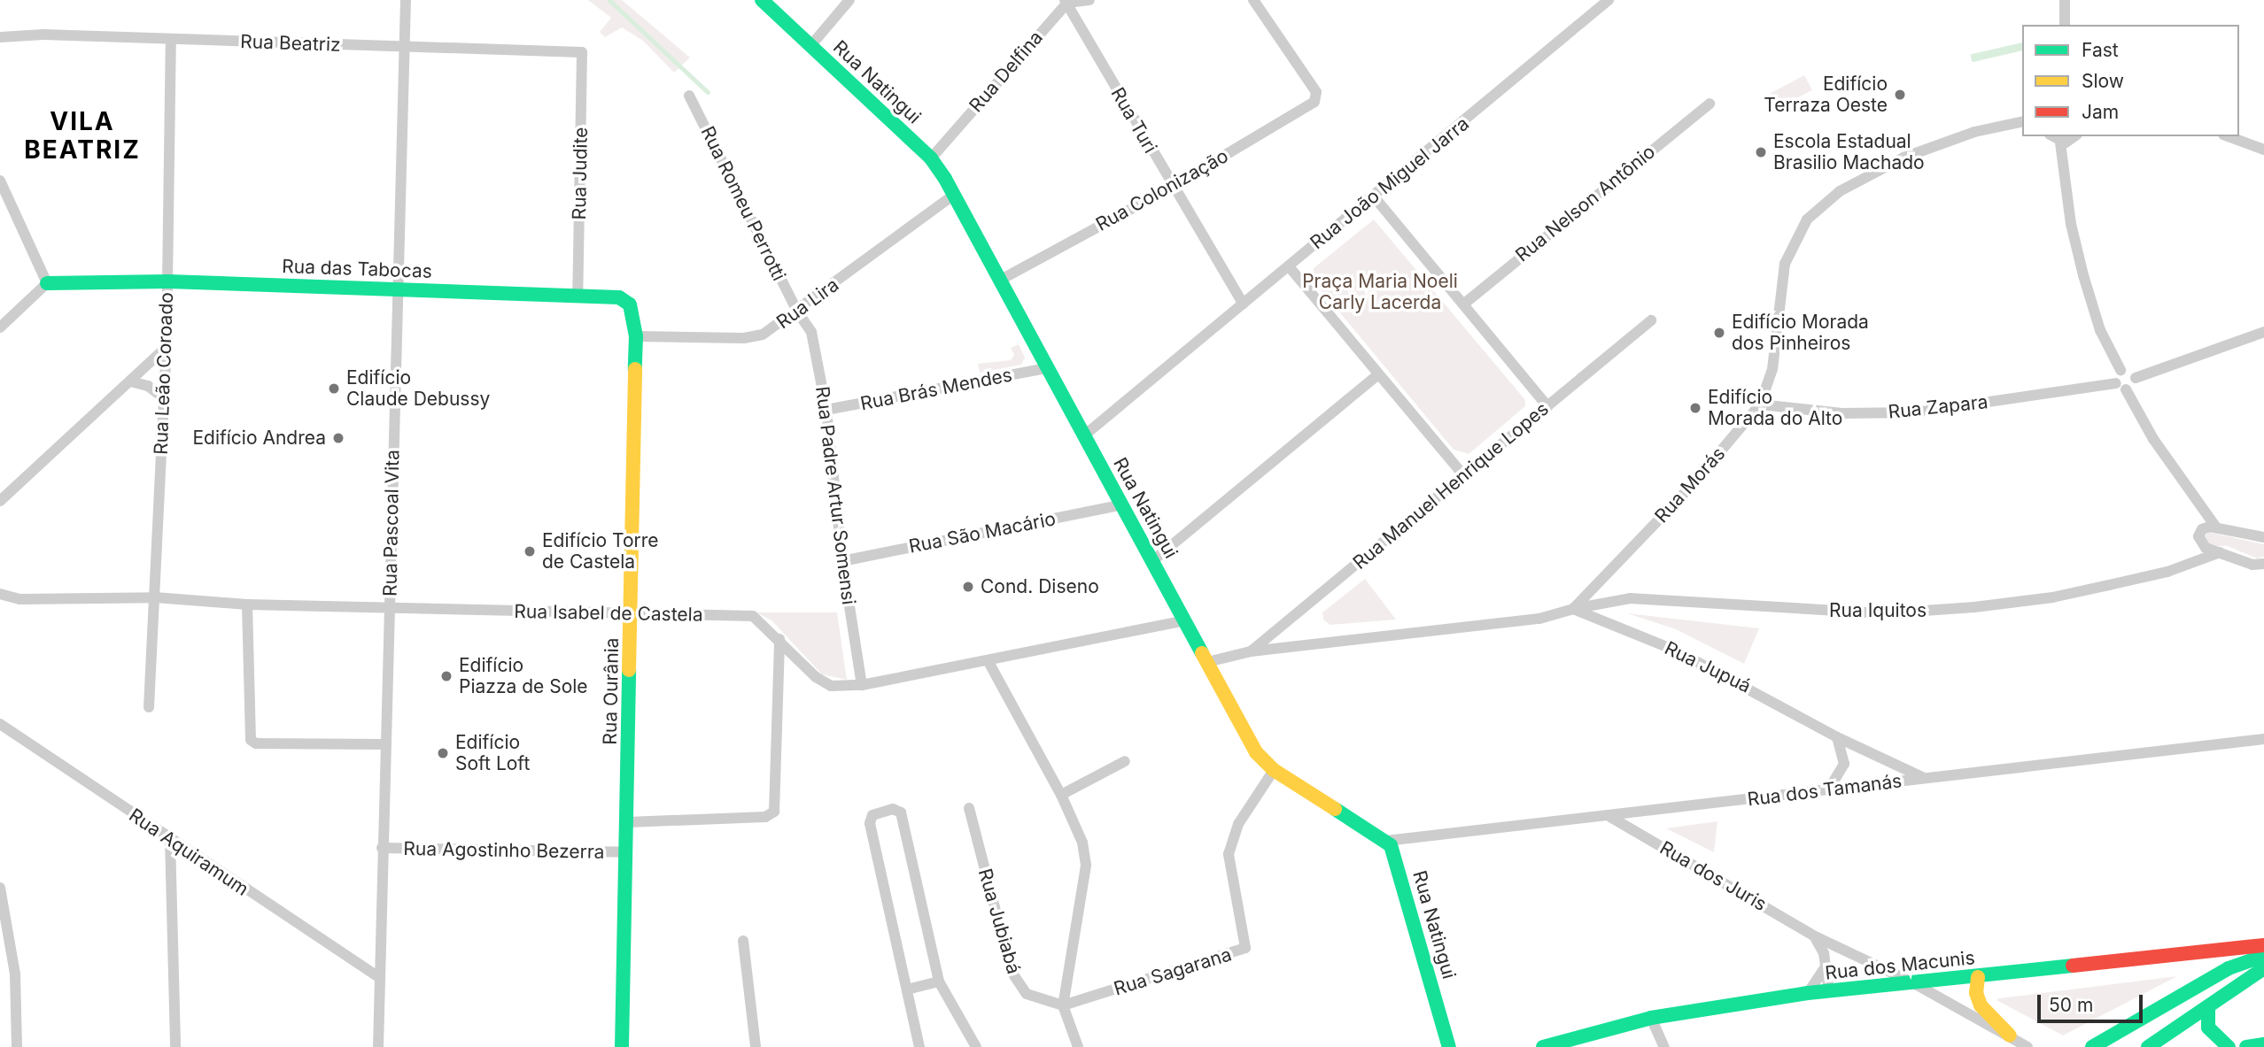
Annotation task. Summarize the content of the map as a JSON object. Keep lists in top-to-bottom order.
{
  "streets": {
    "main road": [
      "Rua Natingui",
      "Rua das Tabocas",
      "Rua Ourânia",
      "Rua dos Macunis"
    ],
    "street": [
      "Rua Beatriz",
      "Rua Delfina",
      "Rua Turi",
      "Rua Judite",
      "Rua João Miguel Jarra",
      "Rua Colonização",
      "Rua Romeu Perrotti",
      "Rua Nelson Antônio",
      "Rua Lira",
      "Rua Leão Coroado",
      "Rua Brás Mendes",
      "Rua Zapara",
      "Rua Morás",
      "Rua Manuel Henrique Lopes",
      "Rua Padre Artur Somensi",
      "Rua Pascoal Vita",
      "Rua São Macário",
      "Rua Iquitos",
      "Rua Isabel de Castela",
      "Rua Jupuá",
      "Rua dos Tamanás",
      "Rua Agostinho Bezerra",
      "Rua Aquiramum",
      "Rua dos Juris",
      "Rua Jubiabá",
      "Rua Sagarana"
    ]
  },
  "crossings": [
    ["Rua Beatriz", "Rua Judite"],
    ["Rua Beatriz", "Rua Leão Coroado"],
    ["Rua Beatriz", "Rua Pascoal Vita"],
    ["Rua Delfina", "Rua Natingui"],
    ["Rua Delfina", "Rua Turi"],
    ["Rua Natingui", "Rua João Miguel Jarra"],
    ["Rua Natingui", "Rua Colonização"],
    ["Rua Natingui", "Rua Lira"],
    ["Rua Natingui", "Rua Brás Mendes"],
    ["Rua Natingui", "Rua São Macário"],
    ["Rua Natingui", "Rua Isabel de Castela"],
    ["Rua Natingui", "Rua dos Tamanás"],
    ["Rua Natingui", "Rua Sagarana"],
    ["Rua Turi", "Rua João Miguel Jarra"],
    ["Rua Turi", "Rua Colonização"],
    ["Rua Judite", "Rua das Tabocas"],
    ["Rua Romeu Perrotti", "Rua Lira"],
    ["Rua Romeu Perrotti", "Rua Padre Artur Somensi"],
    ["Rua das Tabocas", "Rua Lira"],
    ["Rua das Tabocas", "Rua Leão Coroado"],
    ["Rua das Tabocas", "Rua Pascoal Vita"],
    ["Rua das Tabocas", "Rua Ourânia"],
    ["Rua Lira", "Rua Padre Artur Somensi"],
    ["Rua Lira", "Rua Ourânia"],
    ["Rua Leão Coroado", "Rua Isabel de Castela"],
    ["Rua Brás Mendes", "Rua Padre Artur Somensi"],
    ["Rua Zapara", "Rua Morás"],
    ["Rua Morás", "Rua Iquitos"],
    ["Rua Morás", "Rua Jupuá"],
    ["Rua Padre Artur Somensi", "Rua São Macário"],
    ["Rua Padre Artur Somensi", "Rua Isabel de Castela"],
    ["Rua Pascoal Vita", "Rua Isabel de Castela"],
    ["Rua Pascoal Vita", "Rua Agostinho Bezerra"],
    ["Rua Pascoal Vita", "Rua Aquiramum"],
    ["Rua Iquitos", "Rua Jupuá"],
    ["Rua Isabel de Castela", "Rua Ourânia"],
    ["Rua Jupuá", "Rua dos Tamanás"],
    ["Rua Ourânia", "Rua Agostinho Bezerra"],
    ["Rua dos Tamanás", "Rua dos Juris"],
    ["Rua dos Juris", "Rua dos Macunis"],
    ["Rua Jubiabá", "Rua Sagarana"]
  ],
  "districts": ["VILA BEATRIZ"],
  "parks": ["Praça Maria Noeli Carly Lacerda"],
  "places": [
    "Edifício Terraza Oeste",
    "Escola Estadual Brasilio Machado",
    "Edifício Morada dos Pinheiros",
    "Edifício Claude Debussy",
    "Edifício Morada do Alto",
    "Edifício Andrea",
    "Edifício Torre de Castela",
    "Cond. Diseno",
    "Edifício Piazza de Sole",
    "Edifício Soft Loft"
  ],
  "legend": ["Fast", "Slow", "Jam"],
  "scale_bar": "50 m"
}
